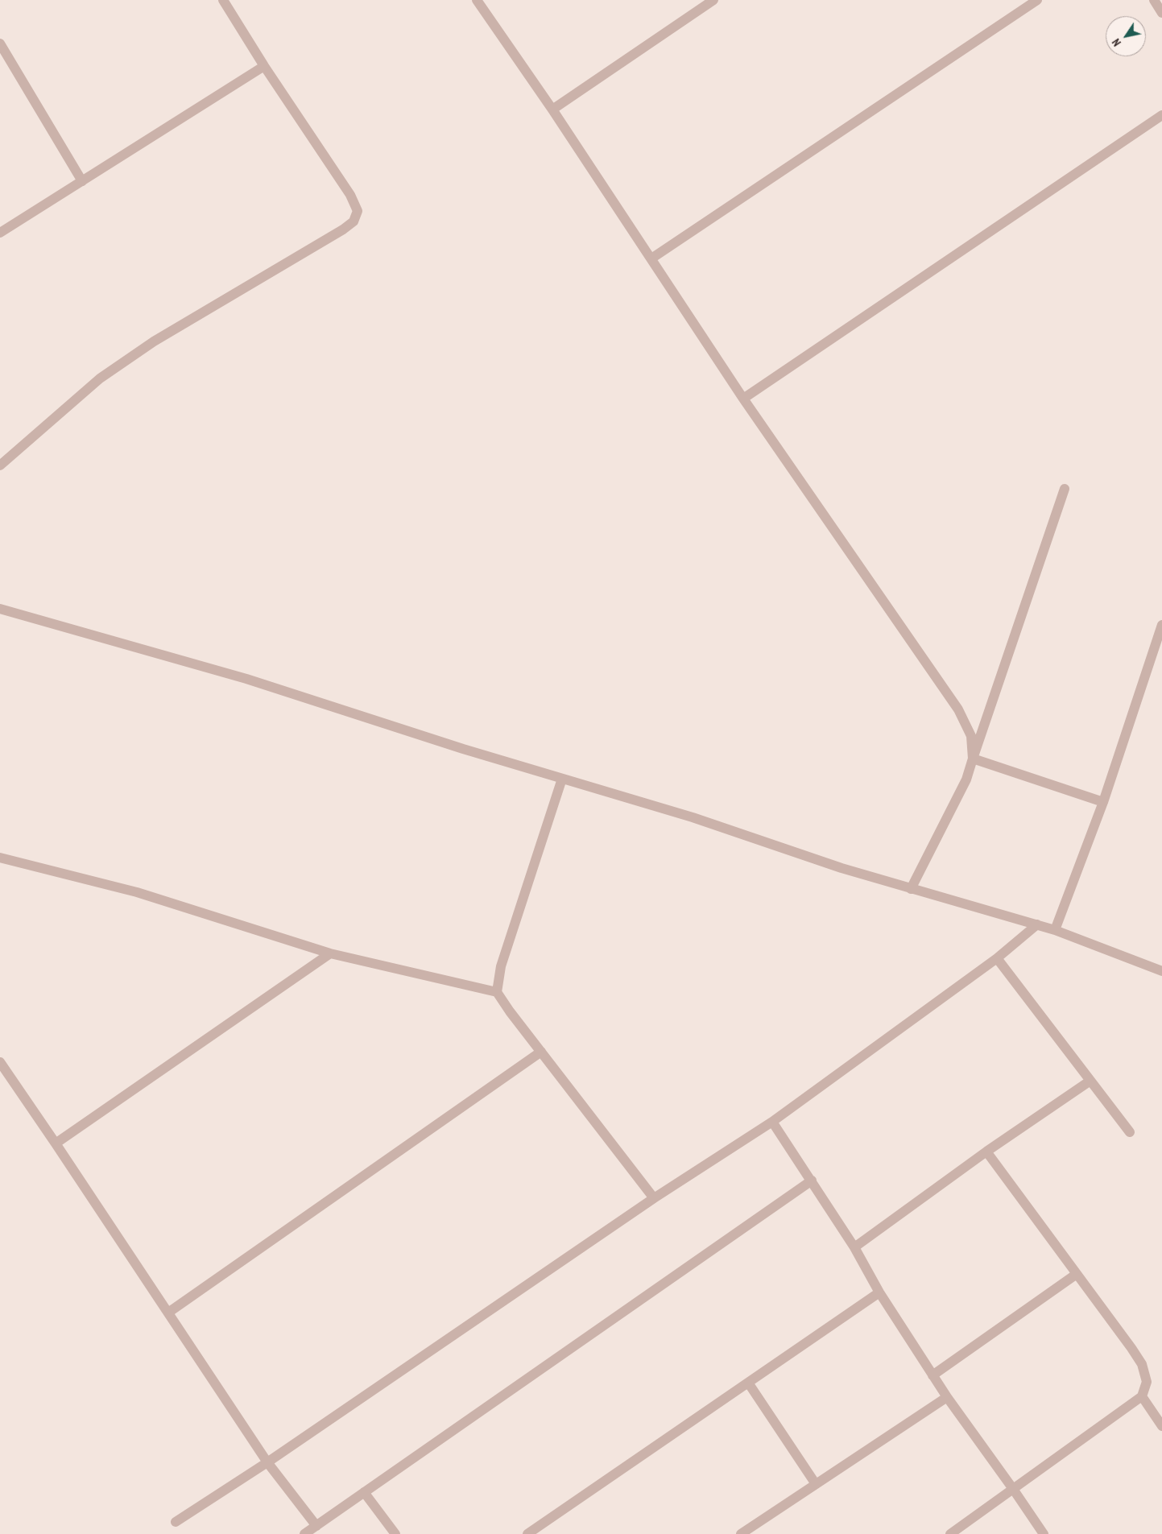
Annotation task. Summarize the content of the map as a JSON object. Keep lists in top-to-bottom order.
{
  "north": "bottom left"
}
